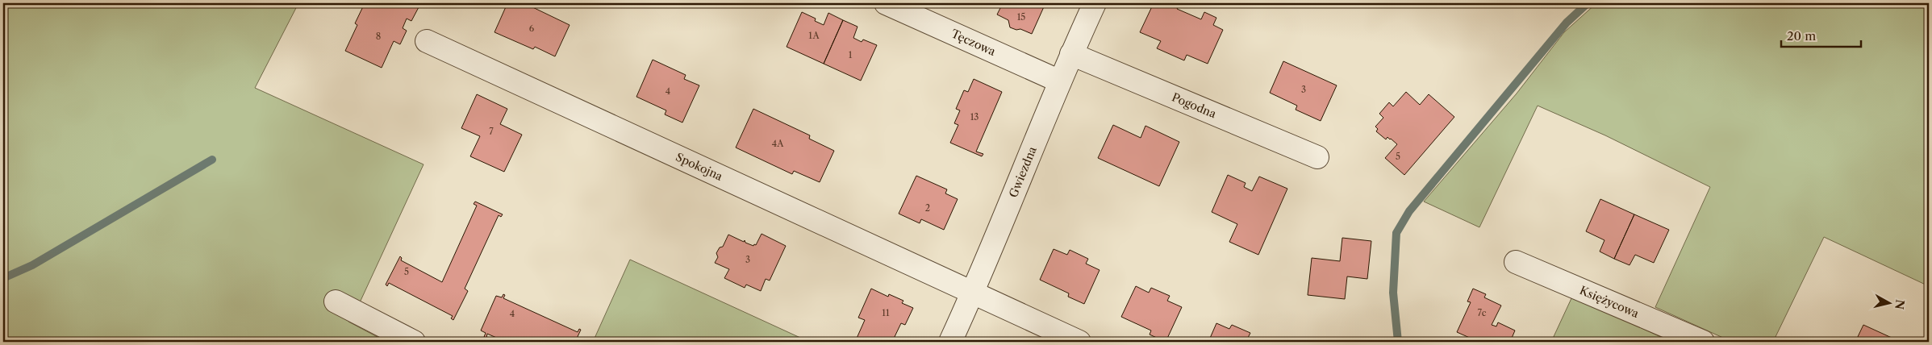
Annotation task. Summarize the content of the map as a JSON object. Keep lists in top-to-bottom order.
{
  "streets": {
    "street": [
      "Tęczowa",
      "Pogodna",
      "Spokojna",
      "Gwiezdna",
      "Księżycowa"
    ]
  },
  "crossings": [
    ["Tęczowa", "Gwiezdna"],
    ["Pogodna", "Gwiezdna"],
    ["Spokojna", "Gwiezdna"]
  ],
  "house_numbers": [
    "15",
    "6",
    "1A",
    "8",
    "1",
    "3",
    "4",
    "13",
    "7",
    "4A",
    "5",
    "2",
    "3",
    "5",
    "11",
    "7c",
    "4"
  ],
  "scale_bar": "20 m",
  "north": "right"
}
